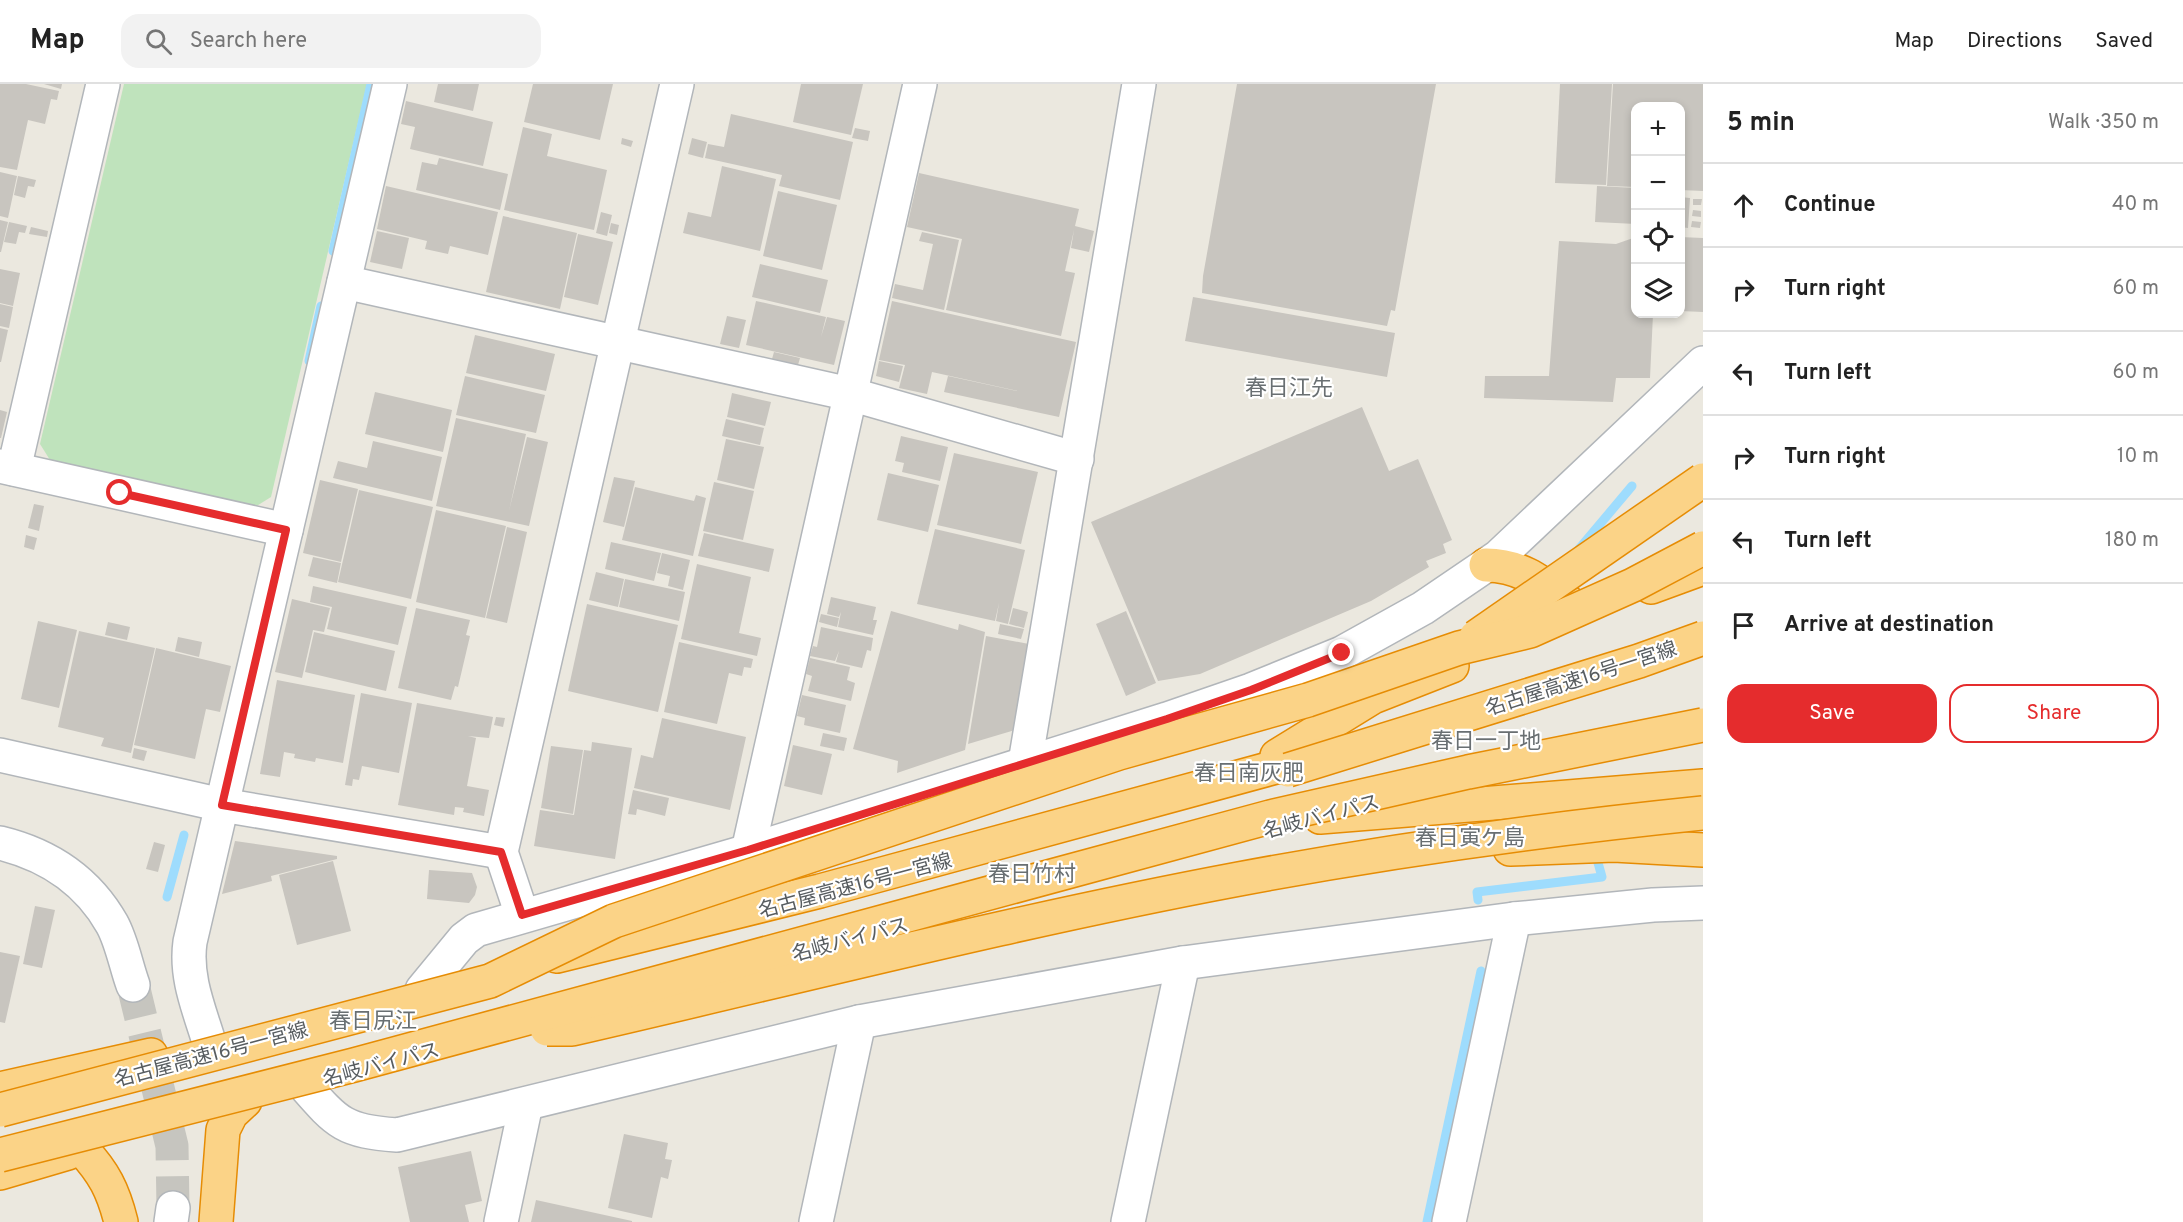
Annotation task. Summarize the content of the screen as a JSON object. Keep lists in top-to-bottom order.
{
  "streets": {
    "highway": ["名古屋高速16号一宮線", "名岐バイパス"]
  },
  "districts": [
    "春日江先",
    "春日一丁地",
    "春日南灰肥",
    "春日寅ケ島",
    "春日竹村",
    "春日尻江"
  ],
  "page": {
    "header": "Map",
    "search": "Search here",
    "nav": ["Map", "Directions", "Saved"],
    "heading": ["5 min", "Walk · 350 m"],
    "map_buttons": ["+", "−"],
    "list": [
      ["Continue", "40 m"],
      ["Turn right", "60 m"],
      ["Turn left", "60 m"],
      ["Turn right", "10 m"],
      ["Turn left", "180 m"],
      "Arrive at destination"
    ],
    "buttons": ["Save", "Share"]
  }
}
